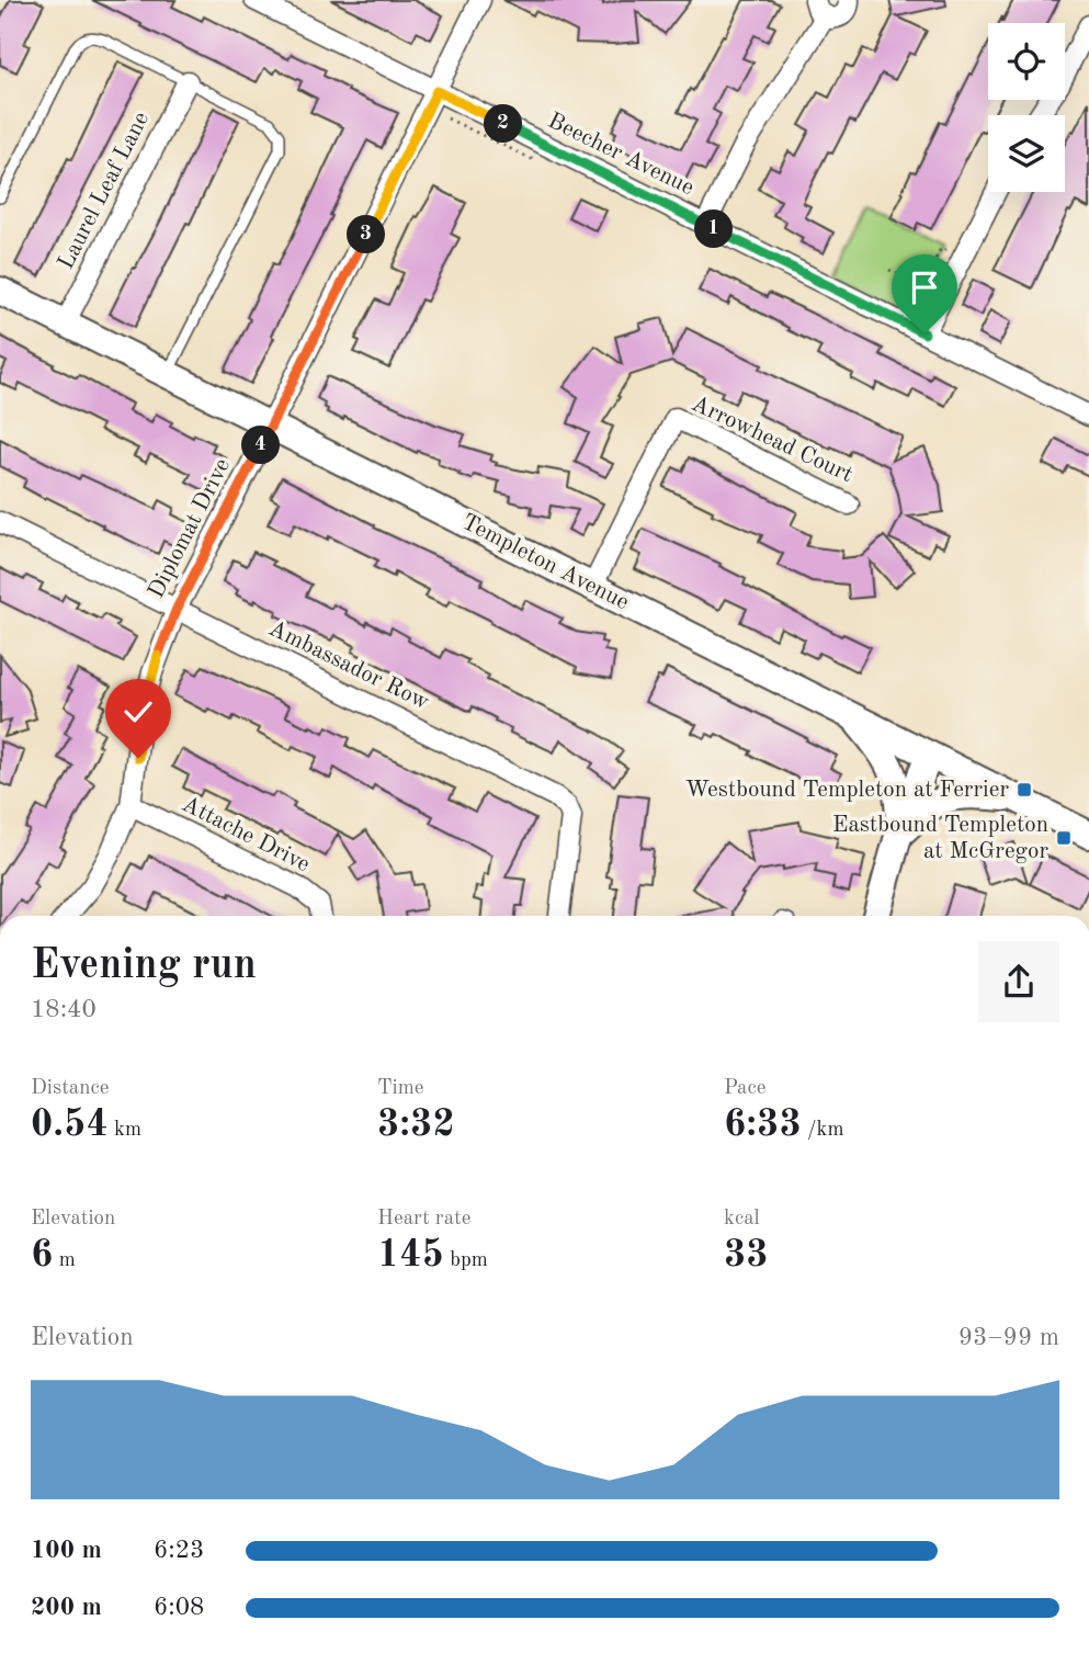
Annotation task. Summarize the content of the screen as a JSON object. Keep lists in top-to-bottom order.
{
  "streets": {
    "street": [
      "Beecher Avenue",
      "Laurel Leaf Lane",
      "Arrowhead Court",
      "Diplomat Drive",
      "Templeton Avenue",
      "Ambassador Row",
      "Attache Drive"
    ]
  },
  "crossings": [
    ["Beecher Avenue", "Diplomat Drive"],
    ["Laurel Leaf Lane", "Templeton Avenue"],
    ["Arrowhead Court", "Templeton Avenue"],
    ["Diplomat Drive", "Templeton Avenue"],
    ["Diplomat Drive", "Ambassador Row"],
    ["Diplomat Drive", "Attache Drive"]
  ],
  "places": {
    "transit": ["Westbound Templeton at Ferrier", "Eastbound Templeton at McGregor"]
  },
  "page": {
    "pins": [
      "2",
      "1",
      "3",
      "4"
    ],
    "heading": ["Evening run", "18:40"],
    "stats": [
      ["Distance", "0.54 km"],
      ["Time", "3:32"],
      ["Pace", "6:33 /km"],
      ["Elevation", "6 m"],
      ["Heart rate", "145 bpm"],
      ["kcal", "33"]
    ],
    "chart": ["Elevation", "93–99 m"],
    "list": [
      {
        "name": "100 m",
        "note": "6:23"
      },
      {
        "name": "200 m",
        "note": "6:08"
      }
    ]
  }
}
